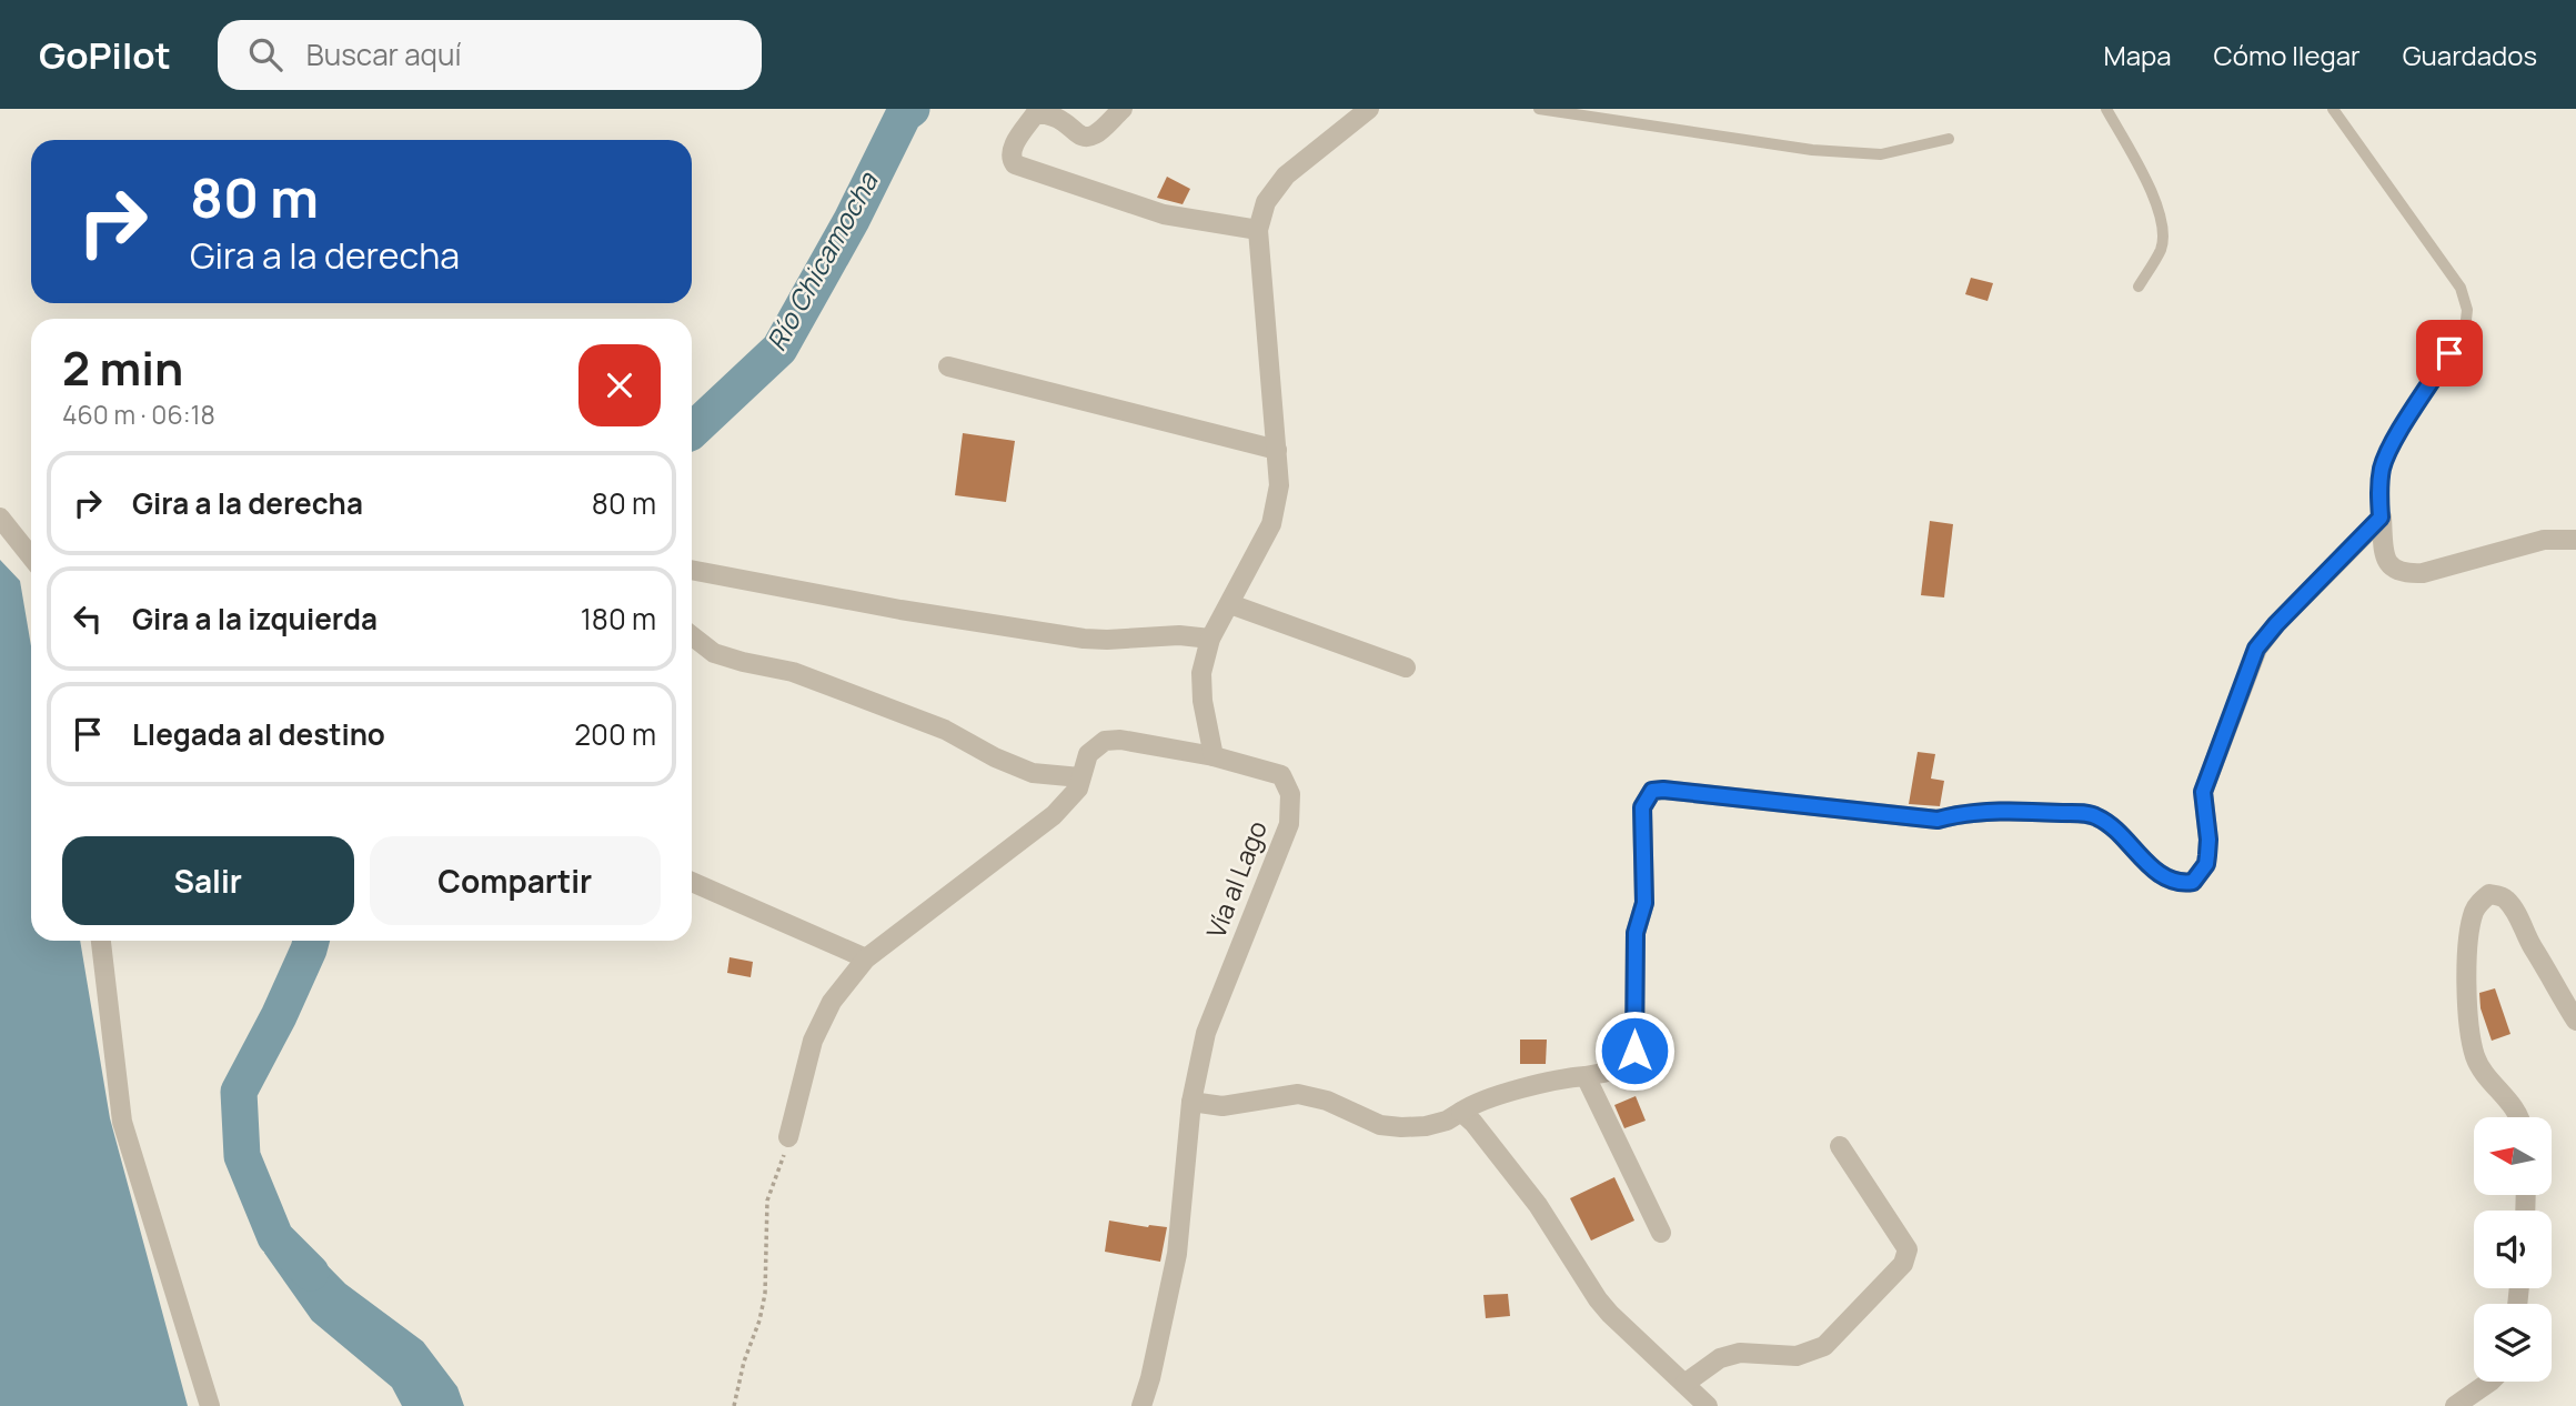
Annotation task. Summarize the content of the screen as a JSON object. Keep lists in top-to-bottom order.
{
  "streets": {
    "street": ["Vía al Lago"]
  },
  "water": ["Río Chicamocha"],
  "north": "left",
  "page": {
    "header": "GoPilot",
    "search": "Buscar aquí",
    "nav": ["Mapa", "Cómo llegar", "Guardados"],
    "turn": ["80 m", "Gira a la derecha"],
    "heading": ["2 min", "460 m · 06:18"],
    "list": [
      {
        "name": "Gira a la derecha",
        "value": "80 m"
      },
      {
        "name": "Gira a la izquierda",
        "value": "180 m"
      },
      {
        "name": "Llegada al destino",
        "value": "200 m"
      }
    ],
    "buttons": ["Salir", "Compartir"]
  }
}
